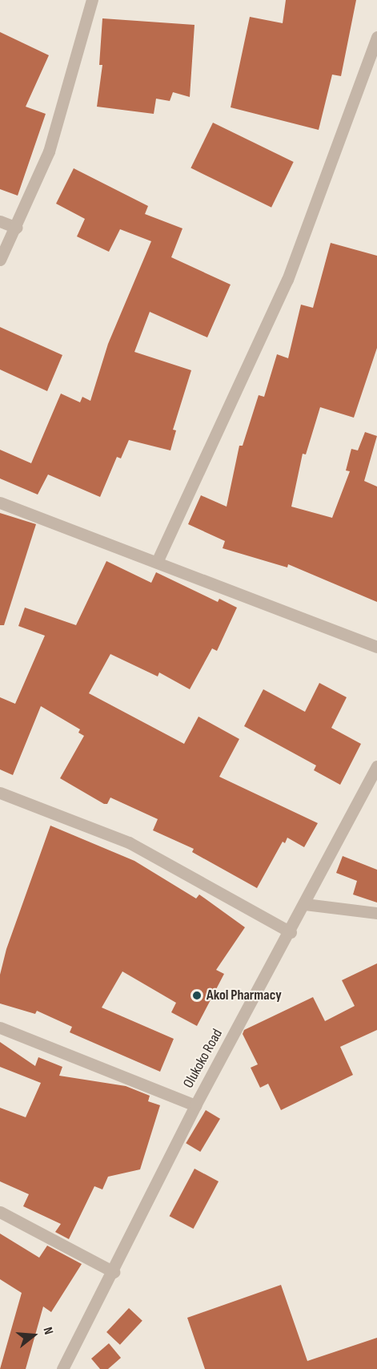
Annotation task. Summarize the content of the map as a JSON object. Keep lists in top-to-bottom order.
{
  "streets": {
    "street": ["Olukoko Road"]
  },
  "places": ["Akol Pharmacy"],
  "north": "right"
}
